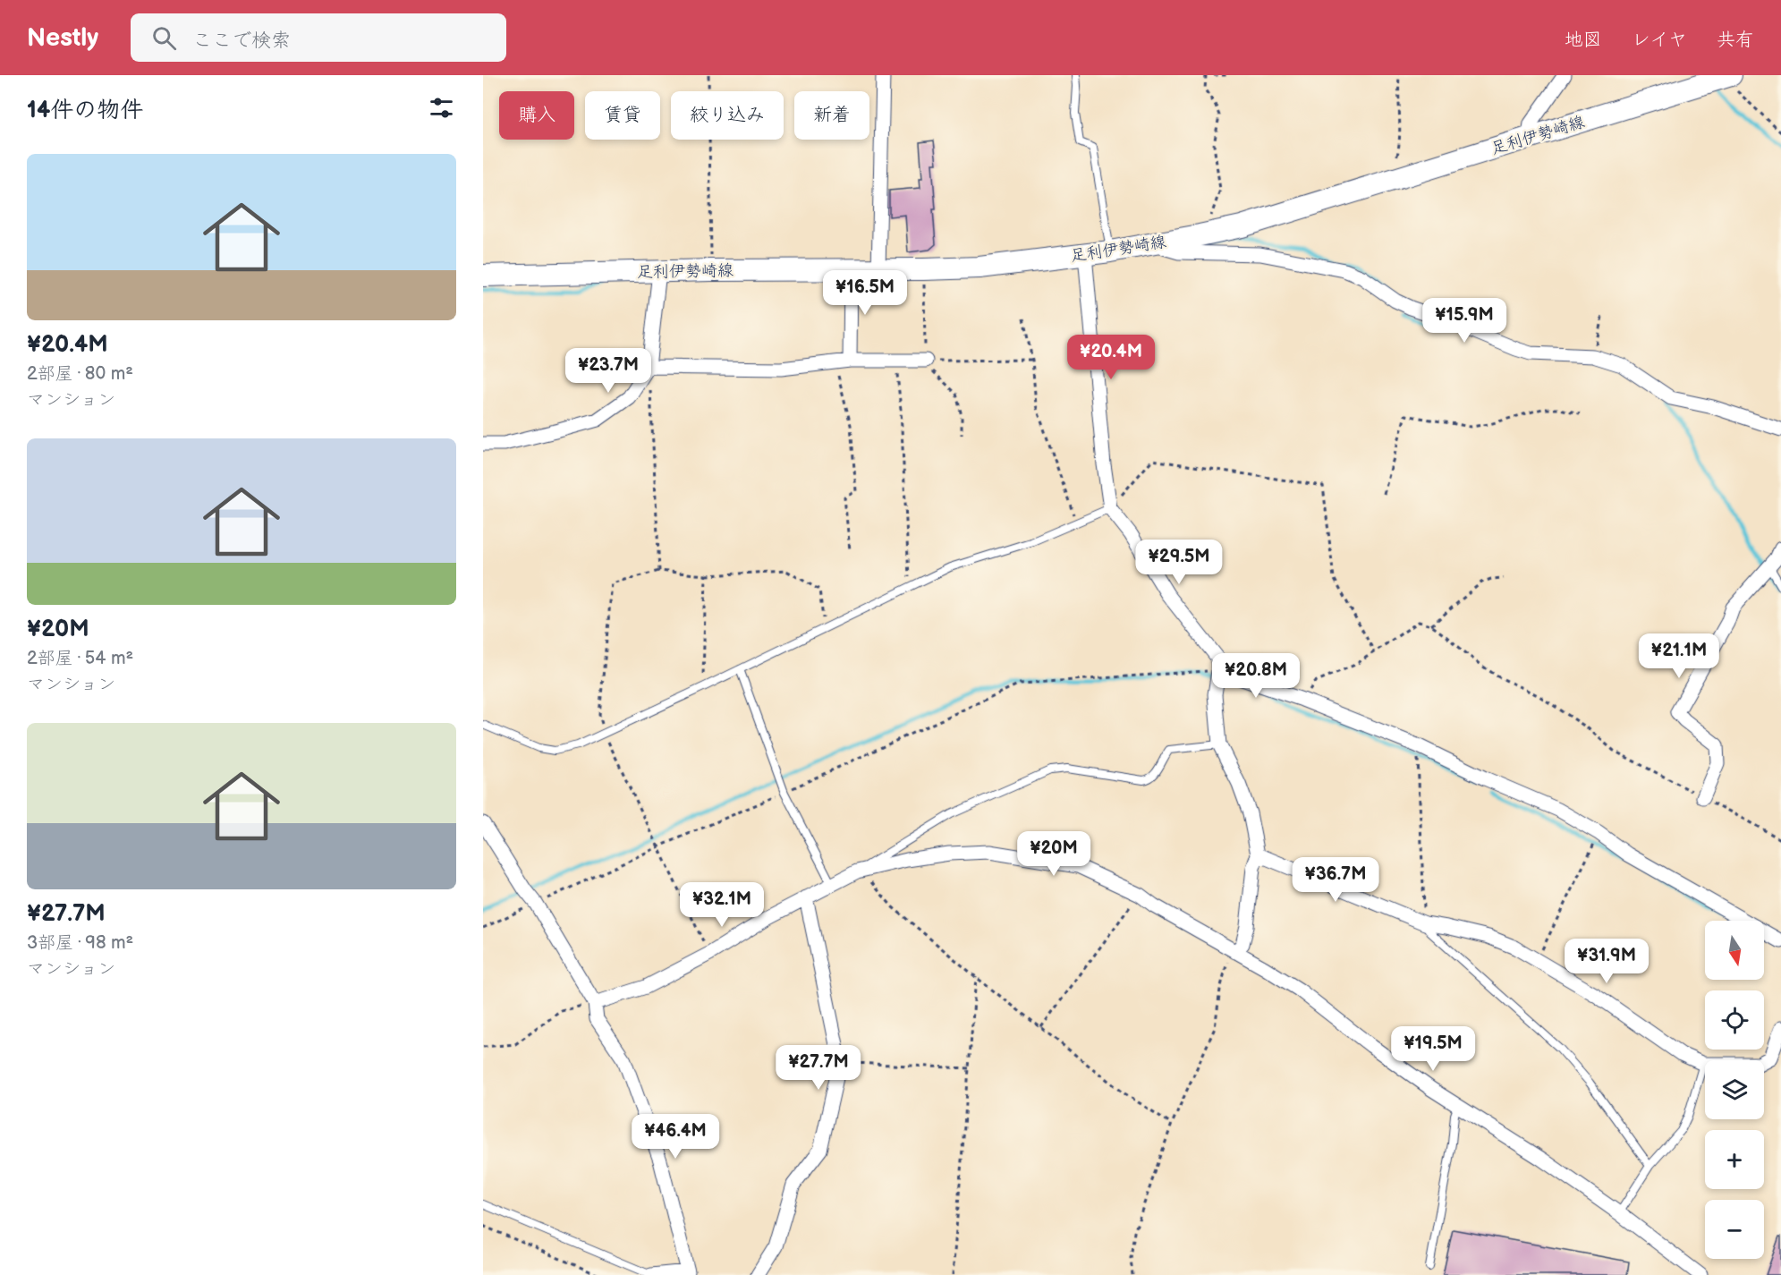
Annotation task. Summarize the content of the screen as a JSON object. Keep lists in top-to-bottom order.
{
  "streets": {
    "main road": ["足利伊勢崎線"]
  },
  "north": "bottom",
  "page": {
    "header": "Nestly",
    "search": "ここで検索",
    "nav": ["地図", "レイヤ", "共有"],
    "heading": "14件の物件",
    "chip": [
      "購入",
      "賃貸",
      "絞り込み",
      "新着"
    ],
    "list": [
      {
        "name": "¥20.4M",
        "note": "2部屋 · 80 m² · マンション"
      },
      {
        "name": "¥20M",
        "note": "2部屋 · 54 m² · マンション"
      },
      {
        "name": "¥27.7M",
        "note": "3部屋 · 98 m² · マンション"
      }
    ],
    "price": [
      "¥16.5M",
      "¥15.9M",
      "¥20.4M",
      "¥23.7M",
      "¥29.5M",
      "¥21.1M",
      "¥20.8M",
      "¥20M",
      "¥36.7M",
      "¥32.1M",
      "¥31.9M",
      "¥19.5M",
      "¥27.7M",
      "¥46.4M"
    ],
    "map_buttons": ["+", "−"]
  }
}
